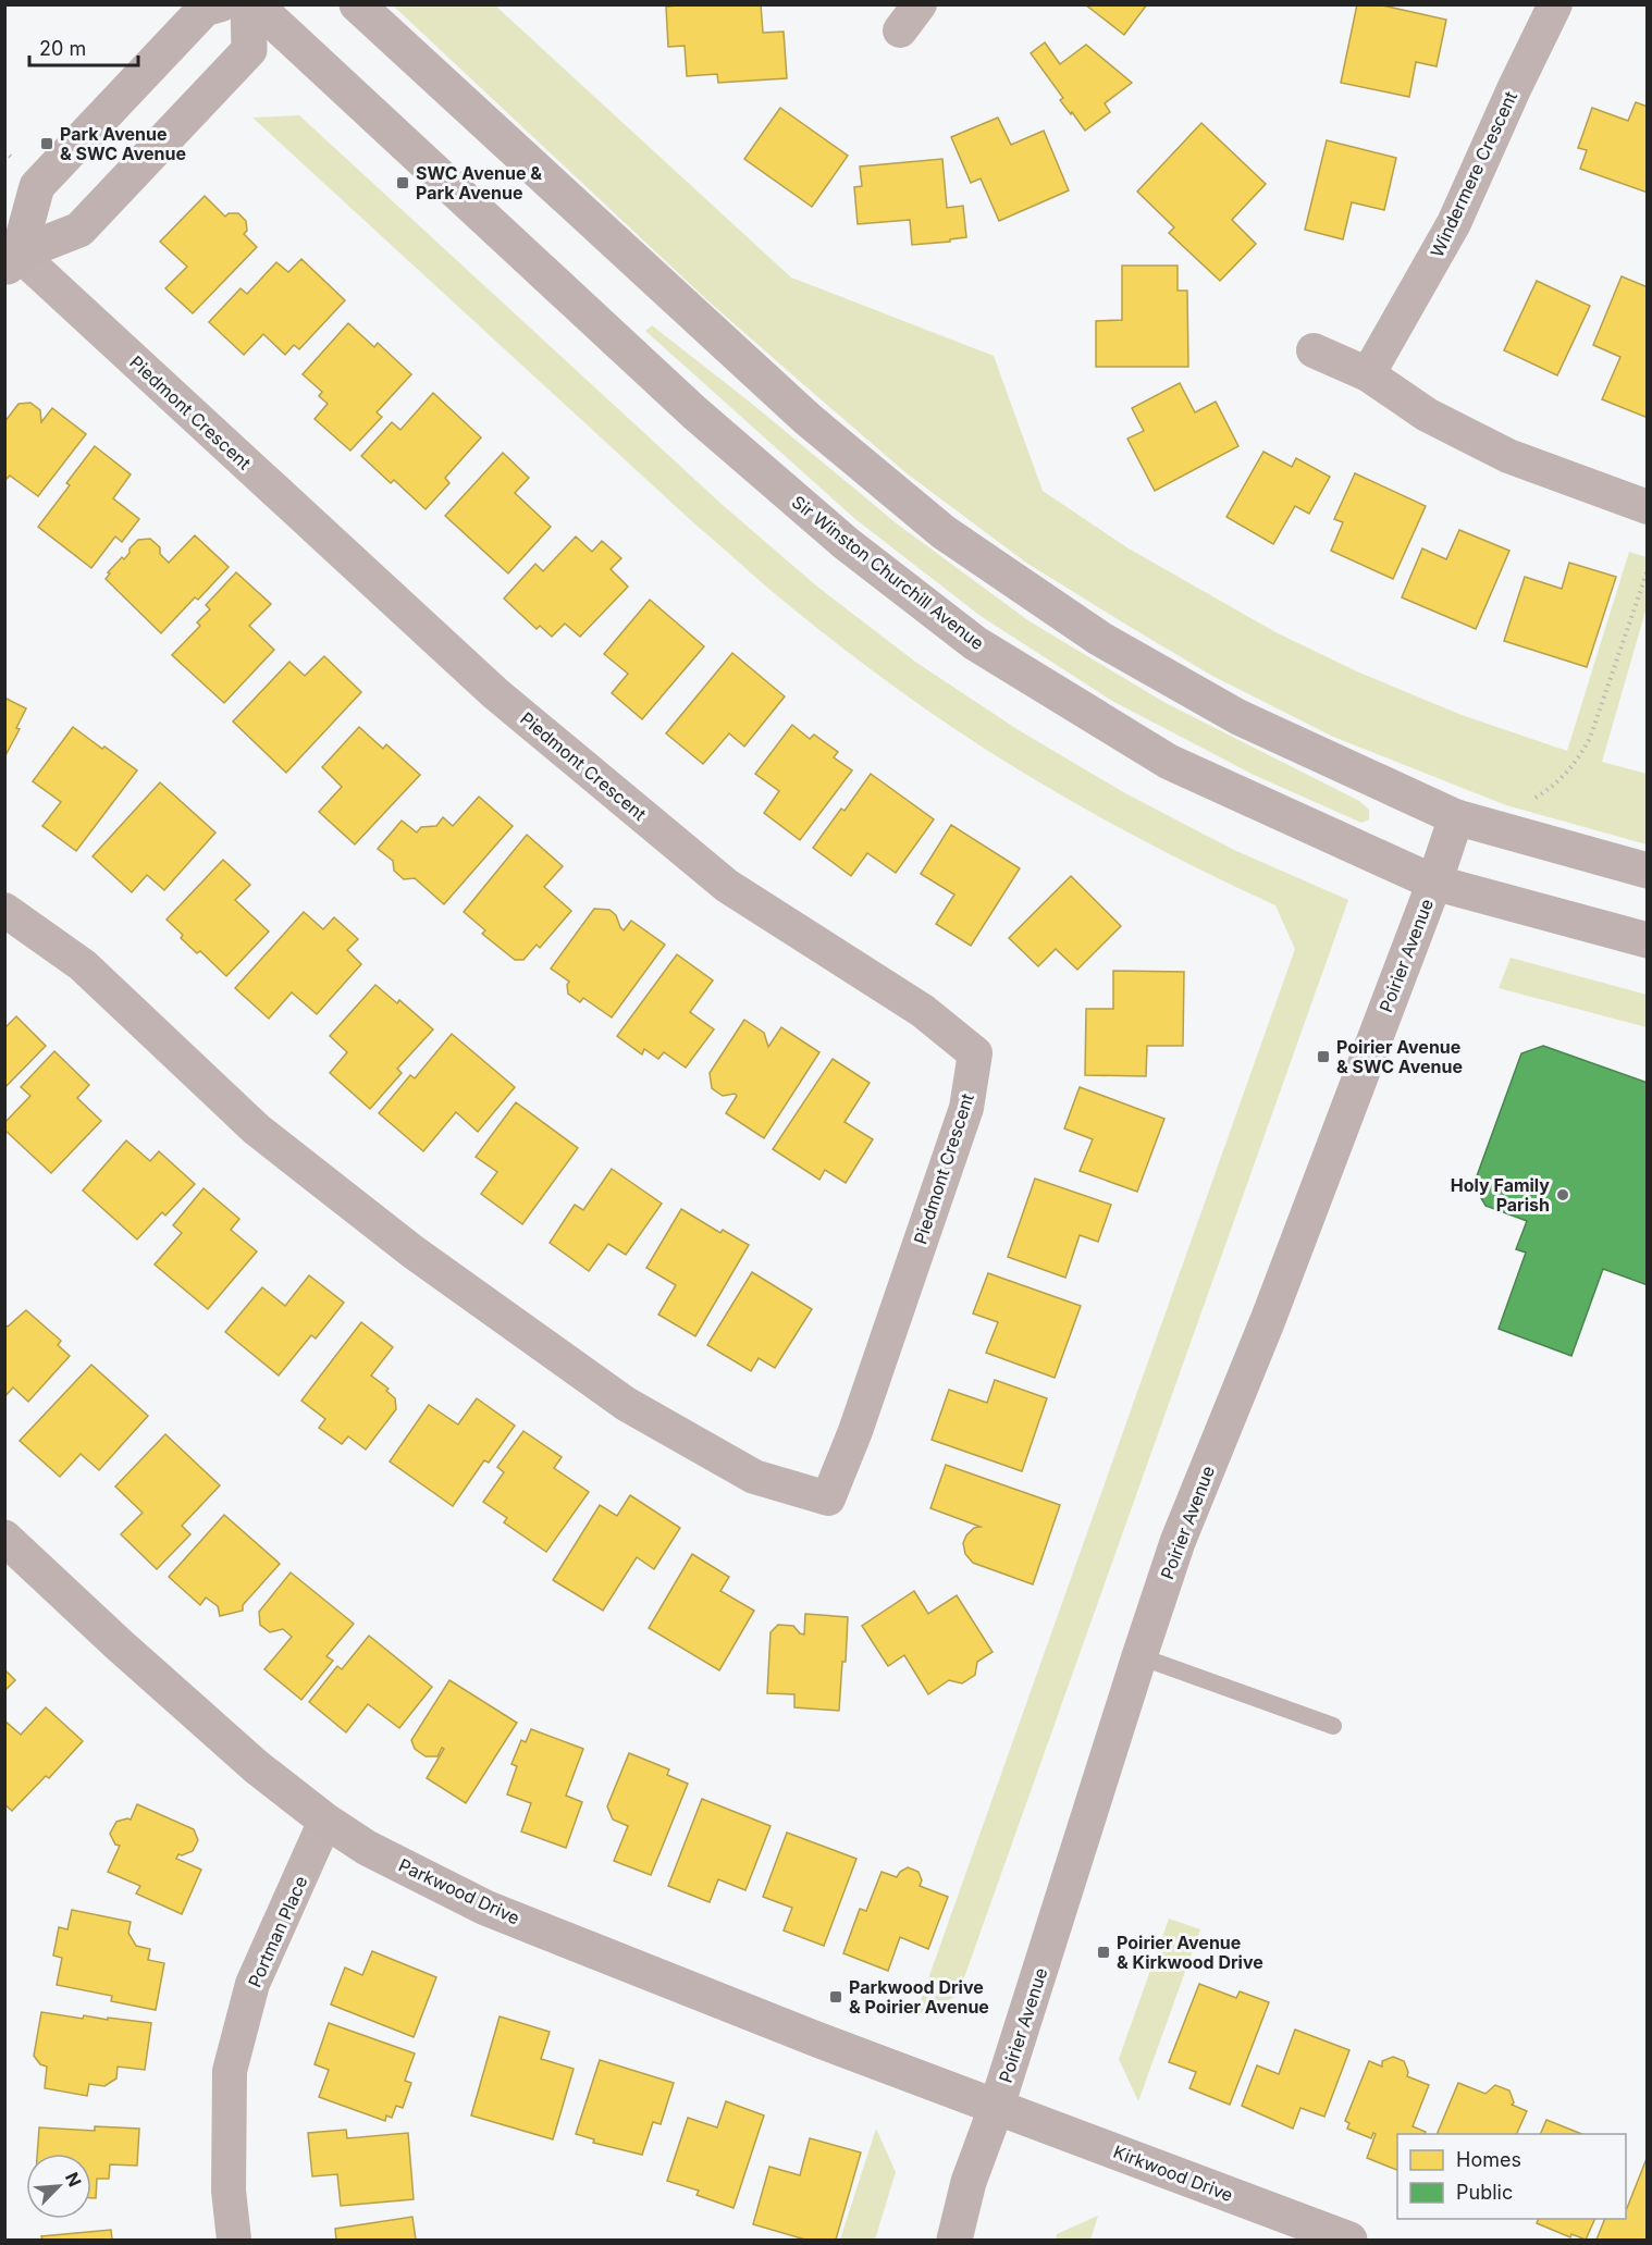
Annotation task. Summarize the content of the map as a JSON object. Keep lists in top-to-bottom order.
{
  "streets": {
    "main road": [
      "Sir Winston Churchill Avenue",
      "Poirier Avenue",
      "Parkwood Drive",
      "Kirkwood Drive"
    ],
    "street": ["Windermere Crescent", "Piedmont Crescent", "Portman Place"]
  },
  "crossings": [
    ["Sir Winston Churchill Avenue", "Poirier Avenue"],
    ["Poirier Avenue", "Parkwood Drive"],
    ["Poirier Avenue", "Kirkwood Drive"],
    ["Parkwood Drive", "Portman Place"],
    ["Parkwood Drive", "Kirkwood Drive"]
  ],
  "places": {
    "transit": [
      "Park Avenue & SWC Avenue",
      "SWC Avenue & Park Avenue",
      "Poirier Avenue & SWC Avenue",
      "Poirier Avenue & Kirkwood Drive",
      "Parkwood Drive & Poirier Avenue"
    ],
    "other": ["Holy Family Parish"]
  },
  "legend": ["Homes", "Public"],
  "scale_bar": "20 m",
  "north": "top right"
}
